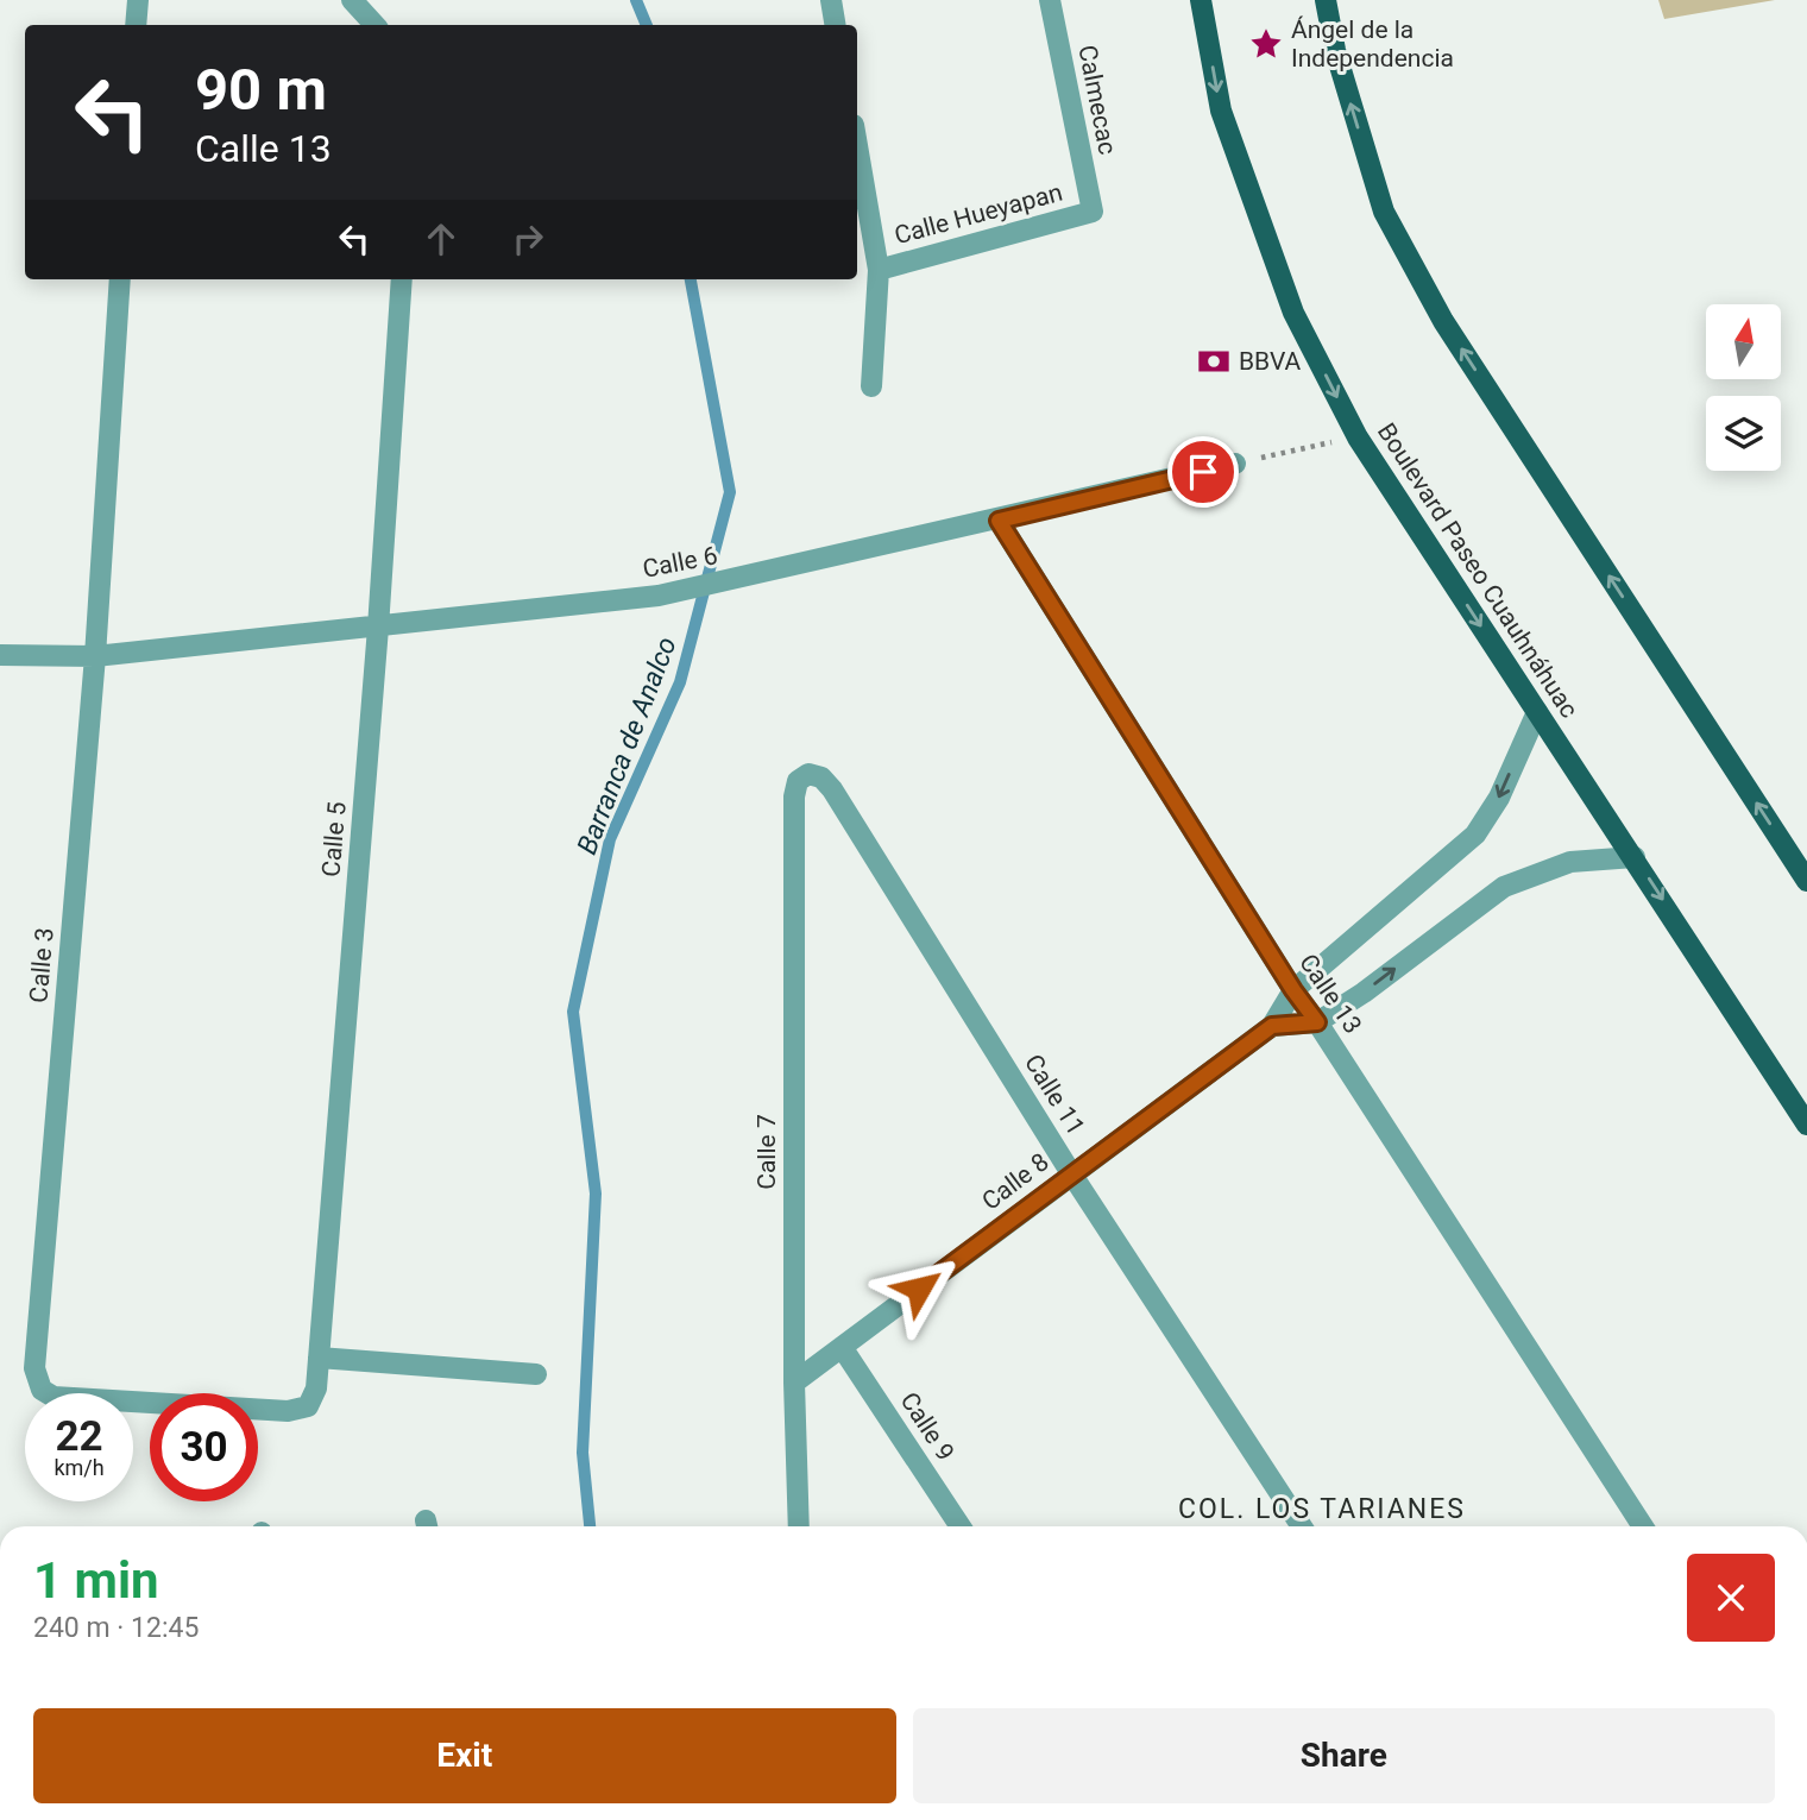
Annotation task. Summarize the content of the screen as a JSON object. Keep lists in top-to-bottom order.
{
  "streets": {
    "main road": ["Boulevard Paseo Cuauhnáhuac"],
    "street": [
      "Calmecac",
      "Calle Hueyapan",
      "Calle 6",
      "Calle 5",
      "Calle 3",
      "Calle 13",
      "Calle 11",
      "Calle 7",
      "Calle 8",
      "Calle 9"
    ]
  },
  "crossings": [
    ["Calmecac", "Calle Hueyapan"],
    ["Calle 6", "Calle 5"],
    ["Calle 6", "Calle 3"],
    ["Calle 6", "Calle 13"],
    ["Boulevard Paseo Cuauhnáhuac", "Calle 8"],
    ["Calle 5", "Calle 3"],
    ["Calle 13", "Calle 8"],
    ["Calle 11", "Calle 7"],
    ["Calle 11", "Calle 8"],
    ["Calle 7", "Calle 8"],
    ["Calle 8", "Calle 9"]
  ],
  "districts": ["COL. LOS TARIANES"],
  "water": ["Barranca de Analco"],
  "places": {
    "place": ["Ángel de la Independencia"],
    "bank": ["BBVA"]
  },
  "north": "top",
  "page": {
    "turn": ["90 m", "Calle 13"],
    "speed": "22 km/h",
    "limit": "30",
    "heading": ["1 min", "240 m · 12:45"],
    "buttons": ["Exit", "Share"]
  }
}
